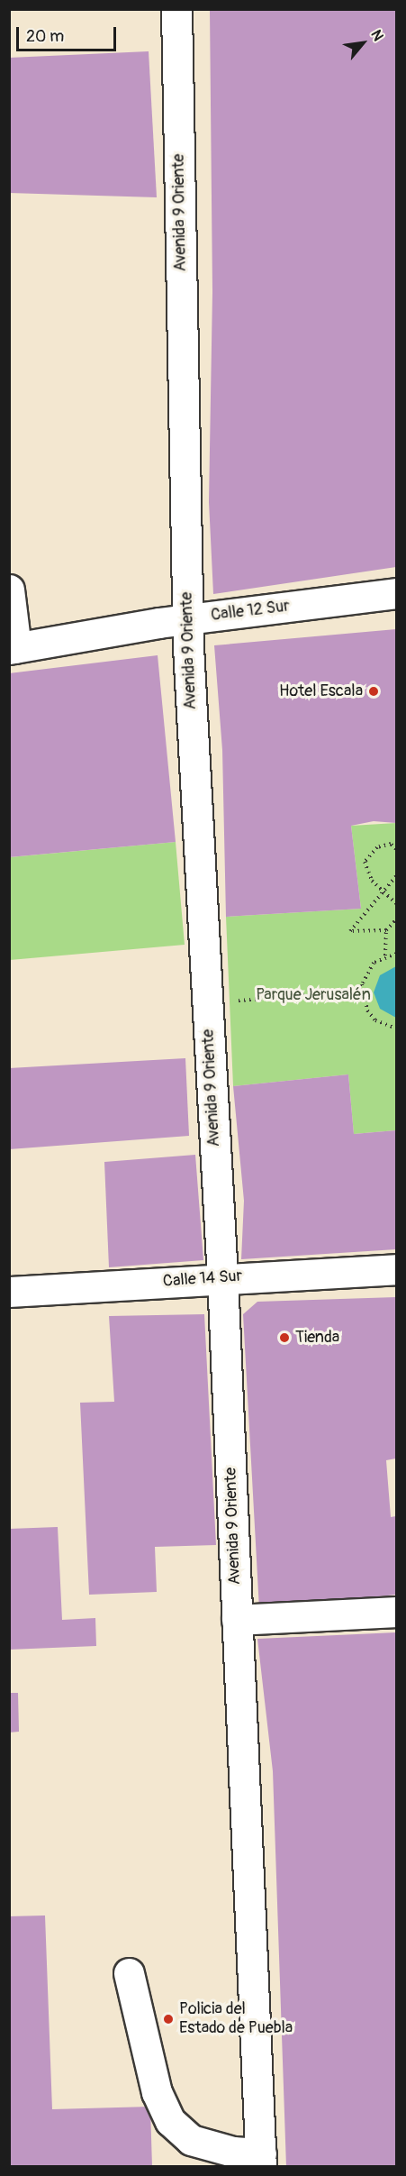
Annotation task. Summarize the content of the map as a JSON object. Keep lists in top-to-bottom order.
{
  "streets": {
    "street": ["Avenida 9 Oriente", "Calle 12 Sur", "Calle 14 Sur"]
  },
  "crossings": [
    ["Avenida 9 Oriente", "Calle 12 Sur"],
    ["Avenida 9 Oriente", "Calle 14 Sur"]
  ],
  "parks": ["Parque Jerusalén"],
  "places": ["Hotel Escala", "Tienda", "Policia del Estado de Puebla"],
  "scale_bar": "20 m",
  "north": "top right"
}
